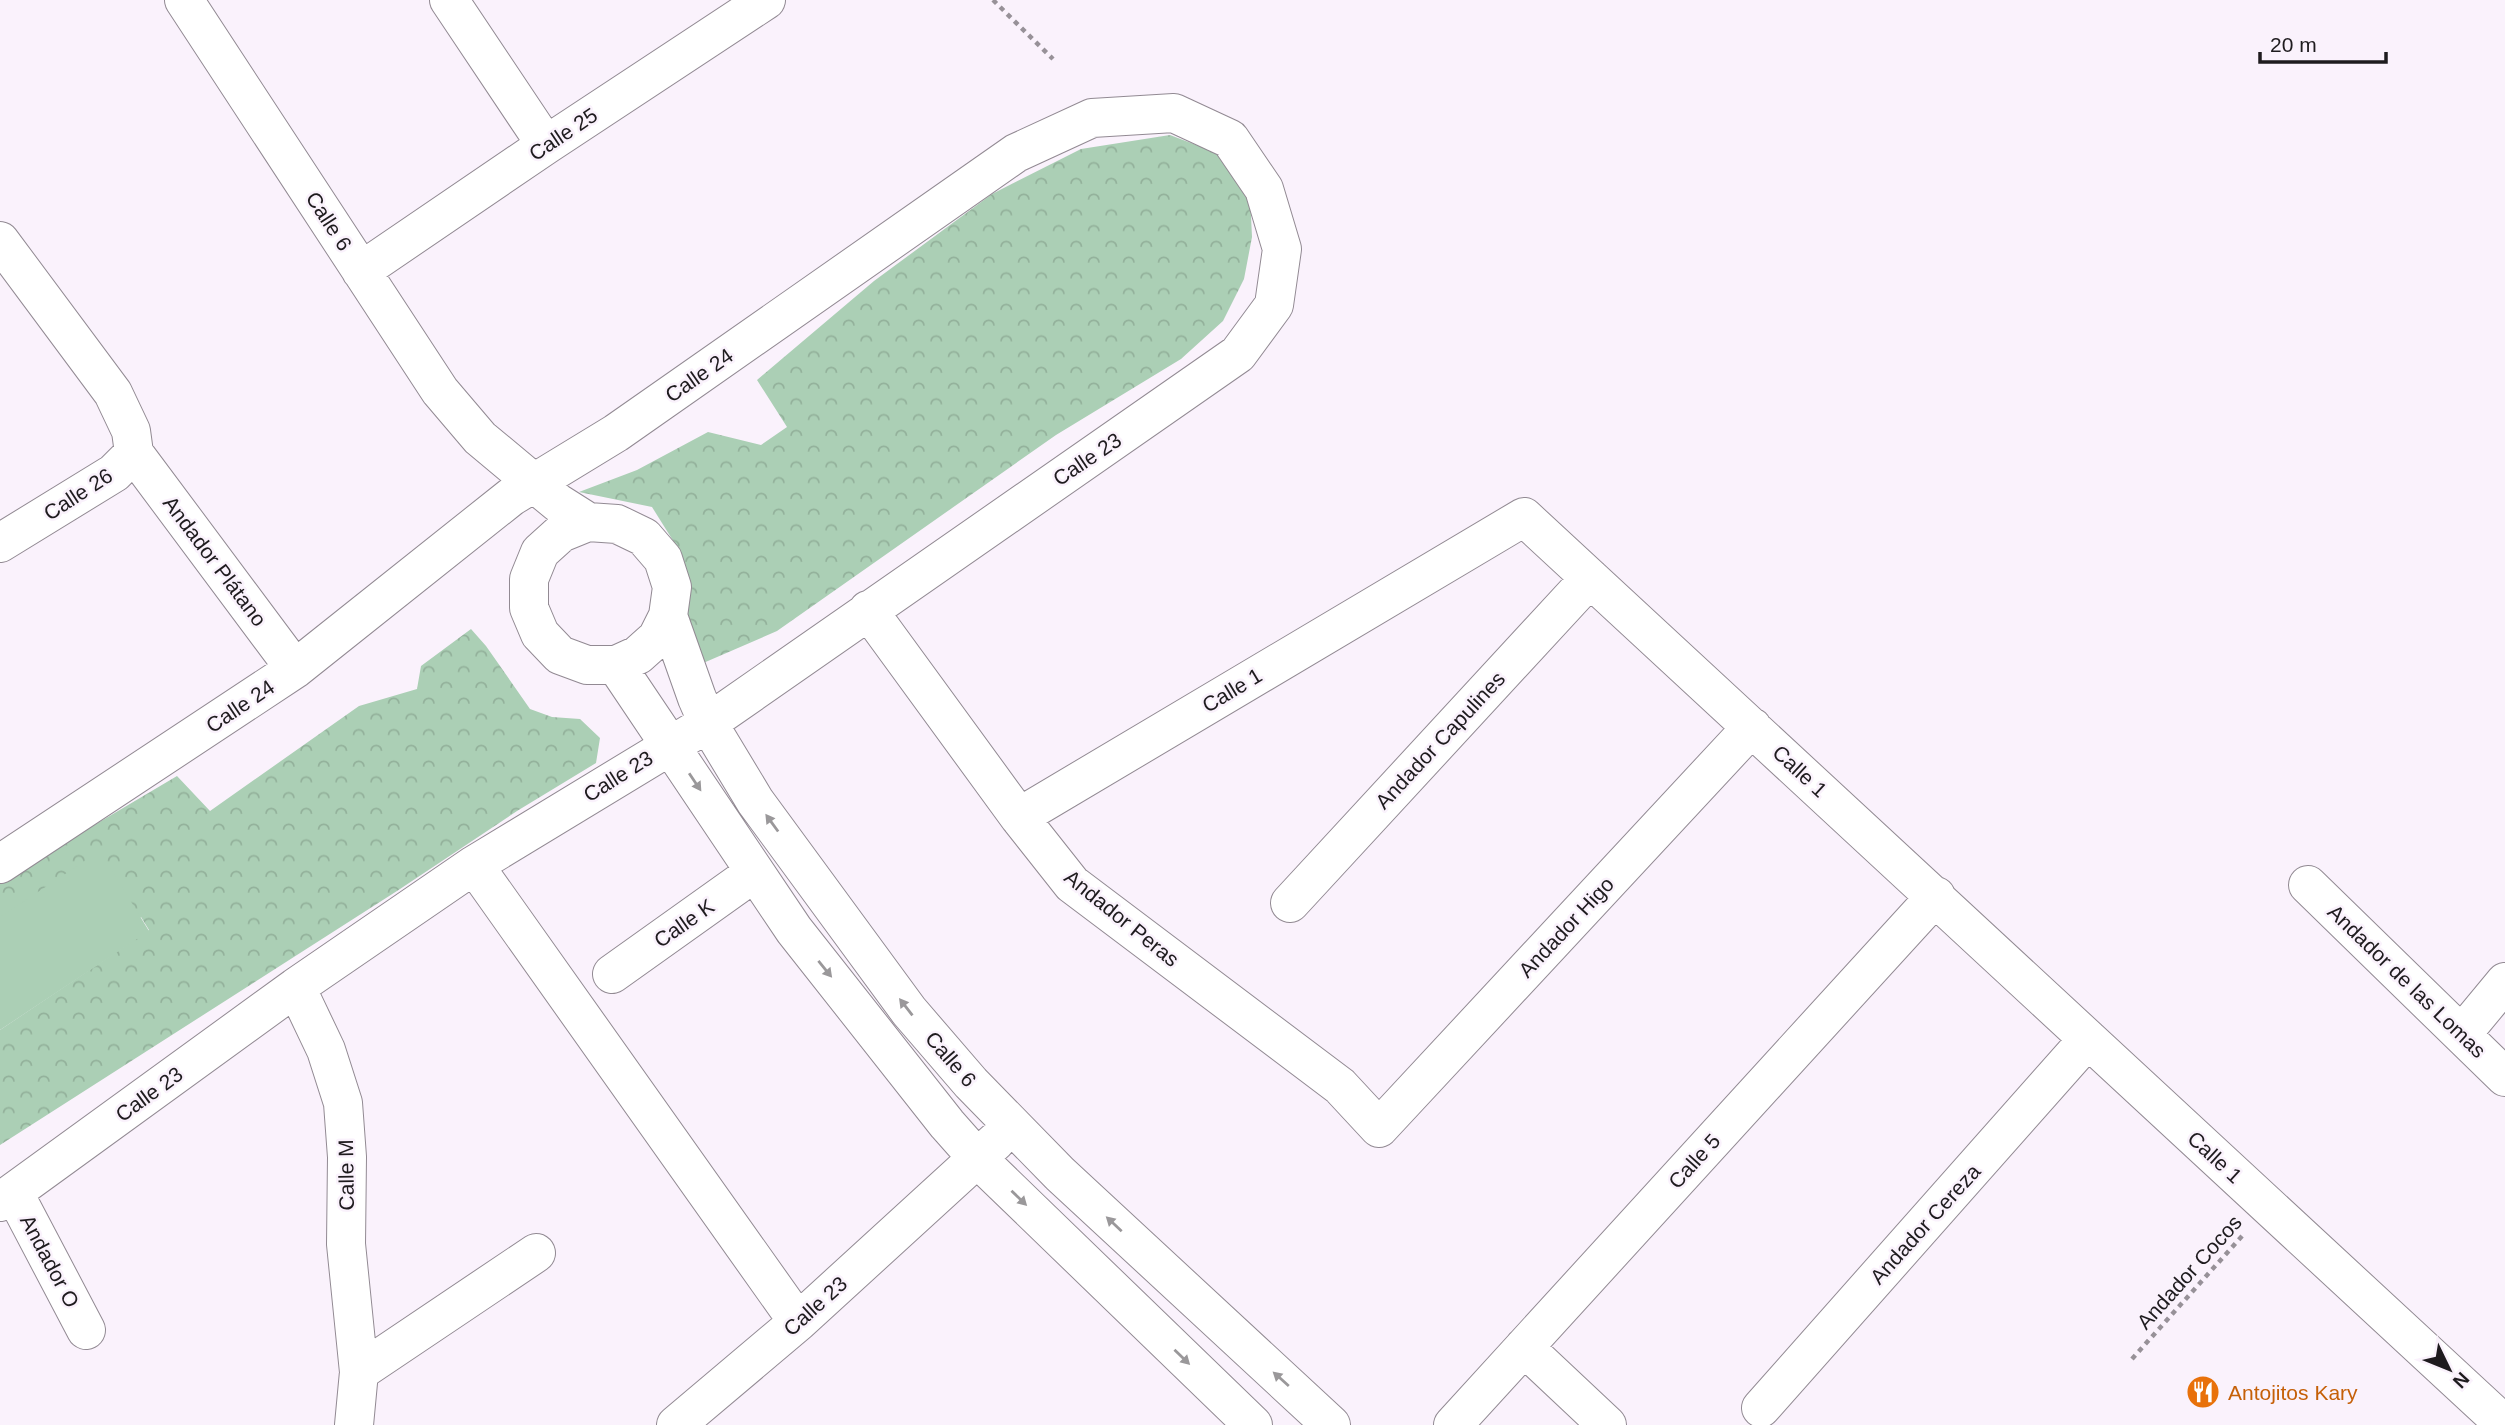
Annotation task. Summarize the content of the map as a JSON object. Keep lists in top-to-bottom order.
{
  "streets": {
    "street": [
      "Calle 25",
      "Calle 6",
      "Calle 24",
      "Calle 23",
      "Calle 26",
      "Andador Plátano",
      "Calle 1",
      "Andador Capulines",
      "Andador Peras",
      "Calle K",
      "Andador Higo",
      "Andador de las Lomas",
      "Calle 5",
      "Calle M",
      "Andador Cereza",
      "Andador O"
    ],
    "path": ["Andador Cocos"]
  },
  "crossings": [
    ["Calle 25", "Calle 6"],
    ["Calle 6", "Calle 24"],
    ["Calle 6", "Calle 23"],
    ["Calle 6", "Calle K"],
    ["Calle 24", "Calle 23"],
    ["Calle 24", "Andador Plátano"],
    ["Calle 23", "Andador Peras"],
    ["Calle 23", "Calle M"],
    ["Calle 23", "Andador O"],
    ["Calle 26", "Andador Plátano"],
    ["Calle 1", "Andador Capulines"],
    ["Calle 1", "Andador Peras"],
    ["Calle 1", "Andador Higo"],
    ["Calle 1", "Calle 5"],
    ["Calle 1", "Andador Cereza"],
    ["Calle 1", "Andador Cocos"],
    ["Andador Peras", "Andador Higo"]
  ],
  "places": {
    "restaurant": ["Antojitos Kary"]
  },
  "scale_bar": "20 m",
  "north": "bottom right"
}
